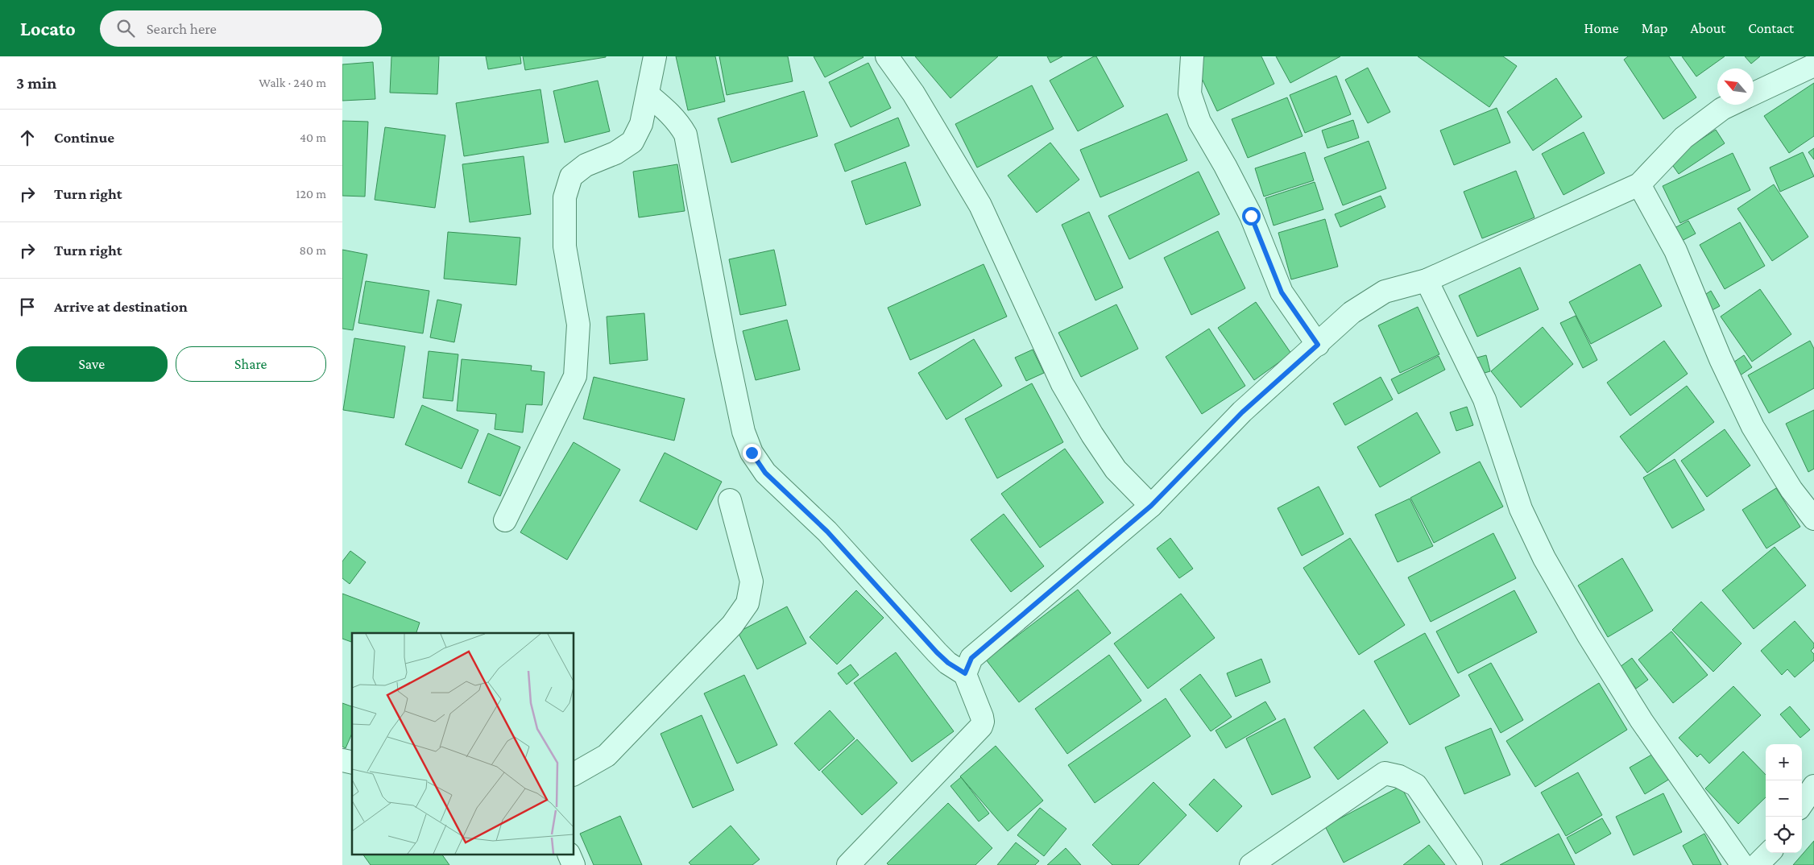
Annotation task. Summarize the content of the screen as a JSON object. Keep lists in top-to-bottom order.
{
  "north": "top left",
  "page": {
    "header": "Locato",
    "search": "Search here",
    "nav": [
      "Home",
      "Map",
      "About",
      "Contact"
    ],
    "heading": ["3 min", "Walk · 240 m"],
    "list": [
      ["Continue", "40 m"],
      ["Turn right", "120 m"],
      ["Turn right", "80 m"],
      "Arrive at destination"
    ],
    "buttons": ["Save", "Share"],
    "map_buttons": ["+", "−"]
  }
}
